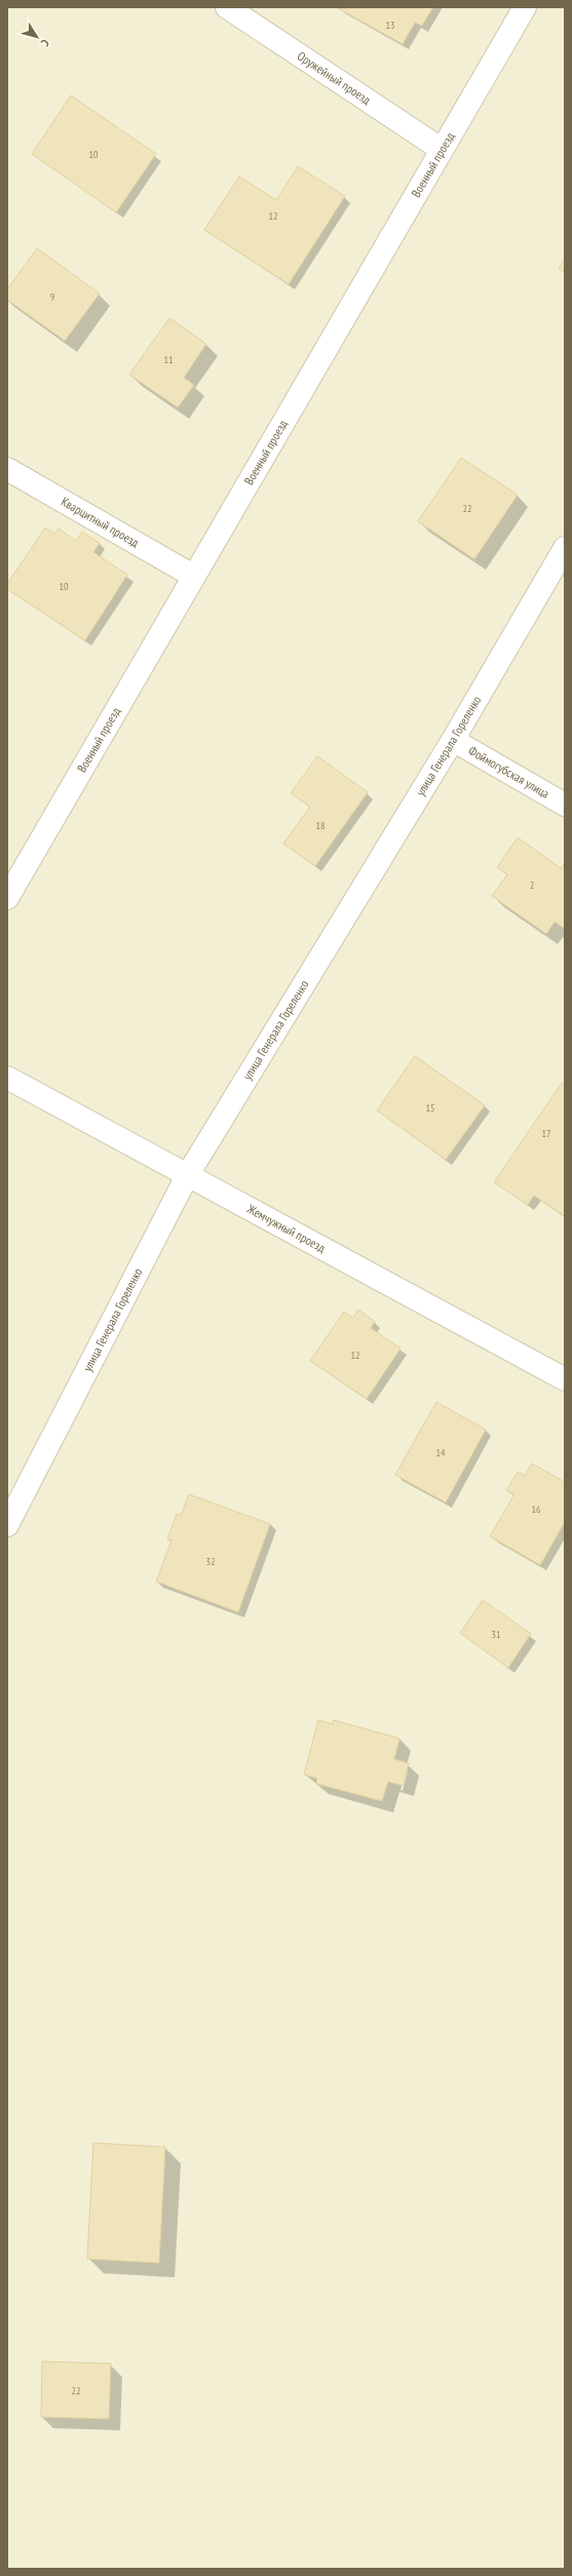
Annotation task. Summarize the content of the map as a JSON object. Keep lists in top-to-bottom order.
{
  "streets": {
    "street": [
      "Оружейный проезд",
      "Военный проезд",
      "Кварцитный проезд",
      "улица Генерала Гореленко",
      "Фоймогубская улица",
      "Жемчужный проезд"
    ]
  },
  "crossings": [
    ["Оружейный проезд", "Военный проезд"],
    ["Военный проезд", "Кварцитный проезд"],
    ["улица Генерала Гореленко", "Фоймогубская улица"],
    ["улица Генерала Гореленко", "Жемчужный проезд"]
  ],
  "house_numbers": [
    "13",
    "10",
    "12",
    "9",
    "11",
    "22",
    "10",
    "18",
    "2",
    "15",
    "17",
    "12",
    "14",
    "16",
    "32",
    "31",
    "22"
  ],
  "north": "bottom right"
}
